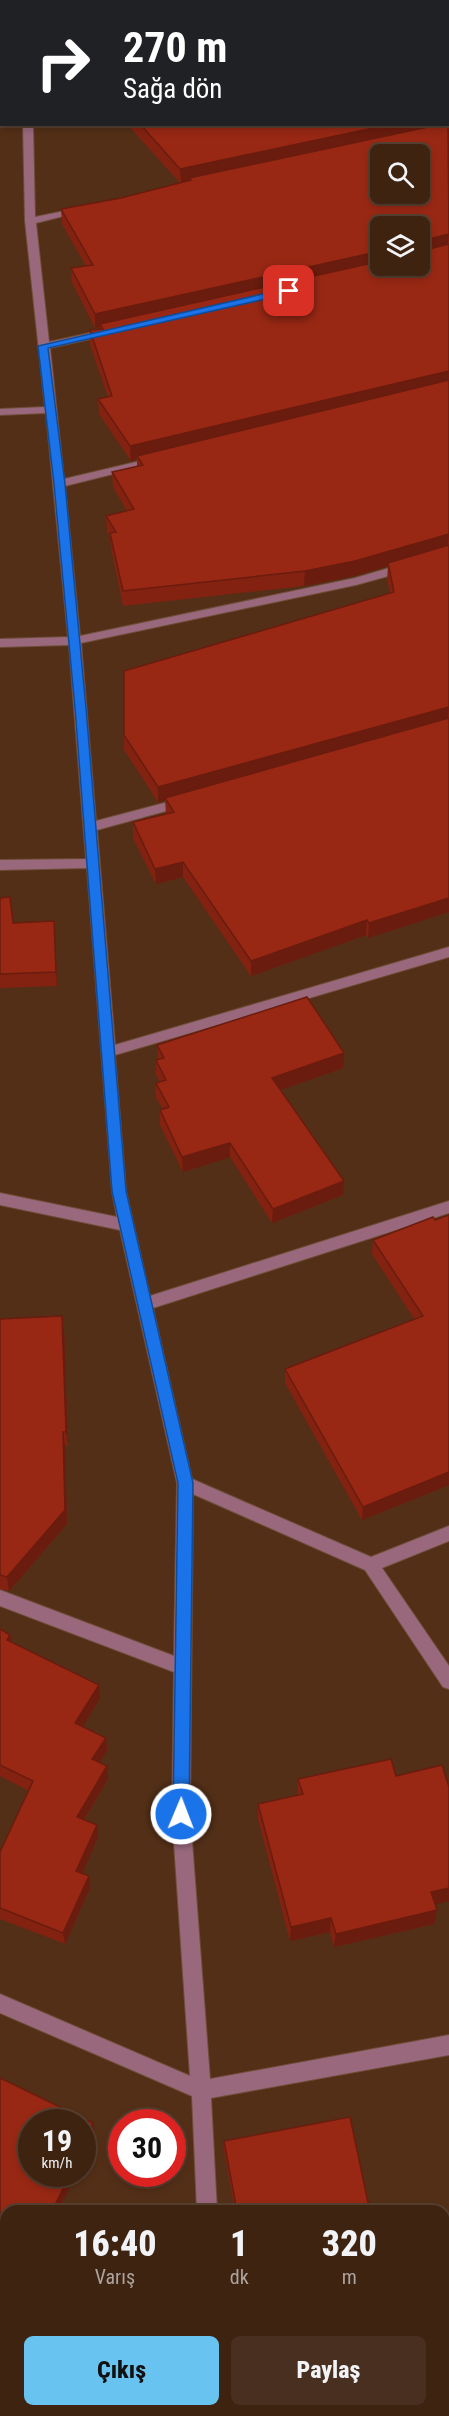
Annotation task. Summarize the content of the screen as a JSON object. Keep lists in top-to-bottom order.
{
  "page": {
    "turn": ["270 m", "Sağa dön"],
    "speed": "19 km/h",
    "limit": "30",
    "eta": [
      "16:40",
      "Varış",
      "1",
      "dk",
      "320",
      "m"
    ],
    "buttons": ["Çıkış", "Paylaş"]
  }
}
